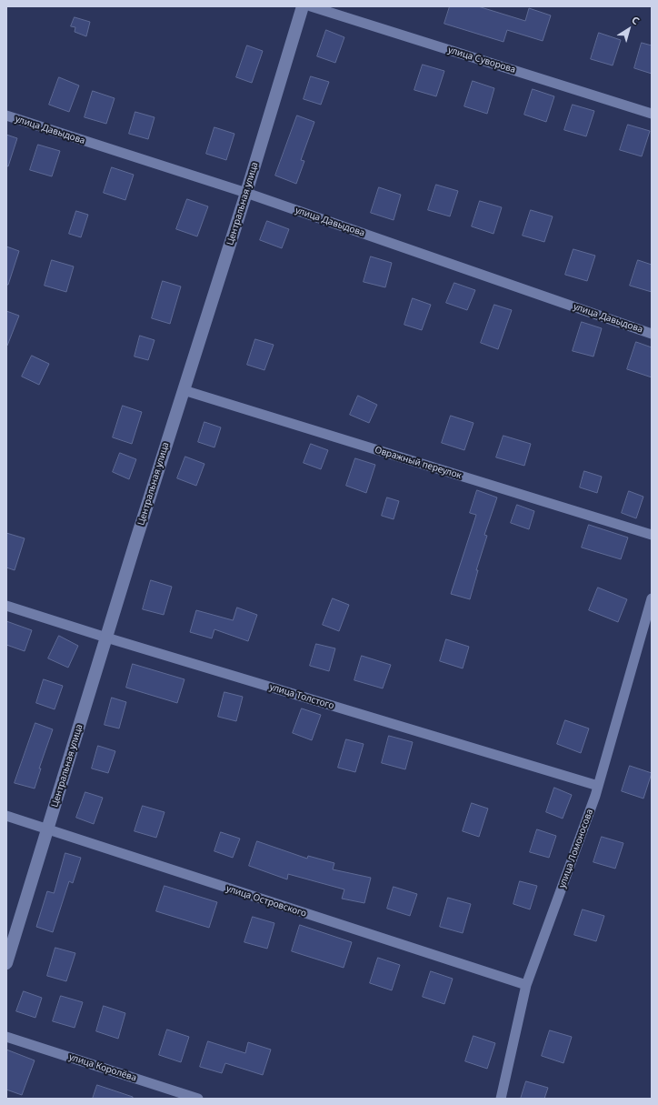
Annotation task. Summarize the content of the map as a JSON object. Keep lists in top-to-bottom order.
{
  "streets": {
    "street": [
      "улица Суворова",
      "улица Давыдова",
      "Центральная улица",
      "Овражный переулок",
      "улица Толстого",
      "улица Ломоносова",
      "улица Островского",
      "улица Королёва"
    ]
  },
  "crossings": [
    ["улица Давыдова", "Центральная улица"],
    ["Центральная улица", "Овражный переулок"],
    ["Центральная улица", "улица Толстого"],
    ["Центральная улица", "улица Островского"],
    ["улица Толстого", "улица Ломоносова"],
    ["улица Ломоносова", "улица Островского"]
  ],
  "north": "top right"
}
